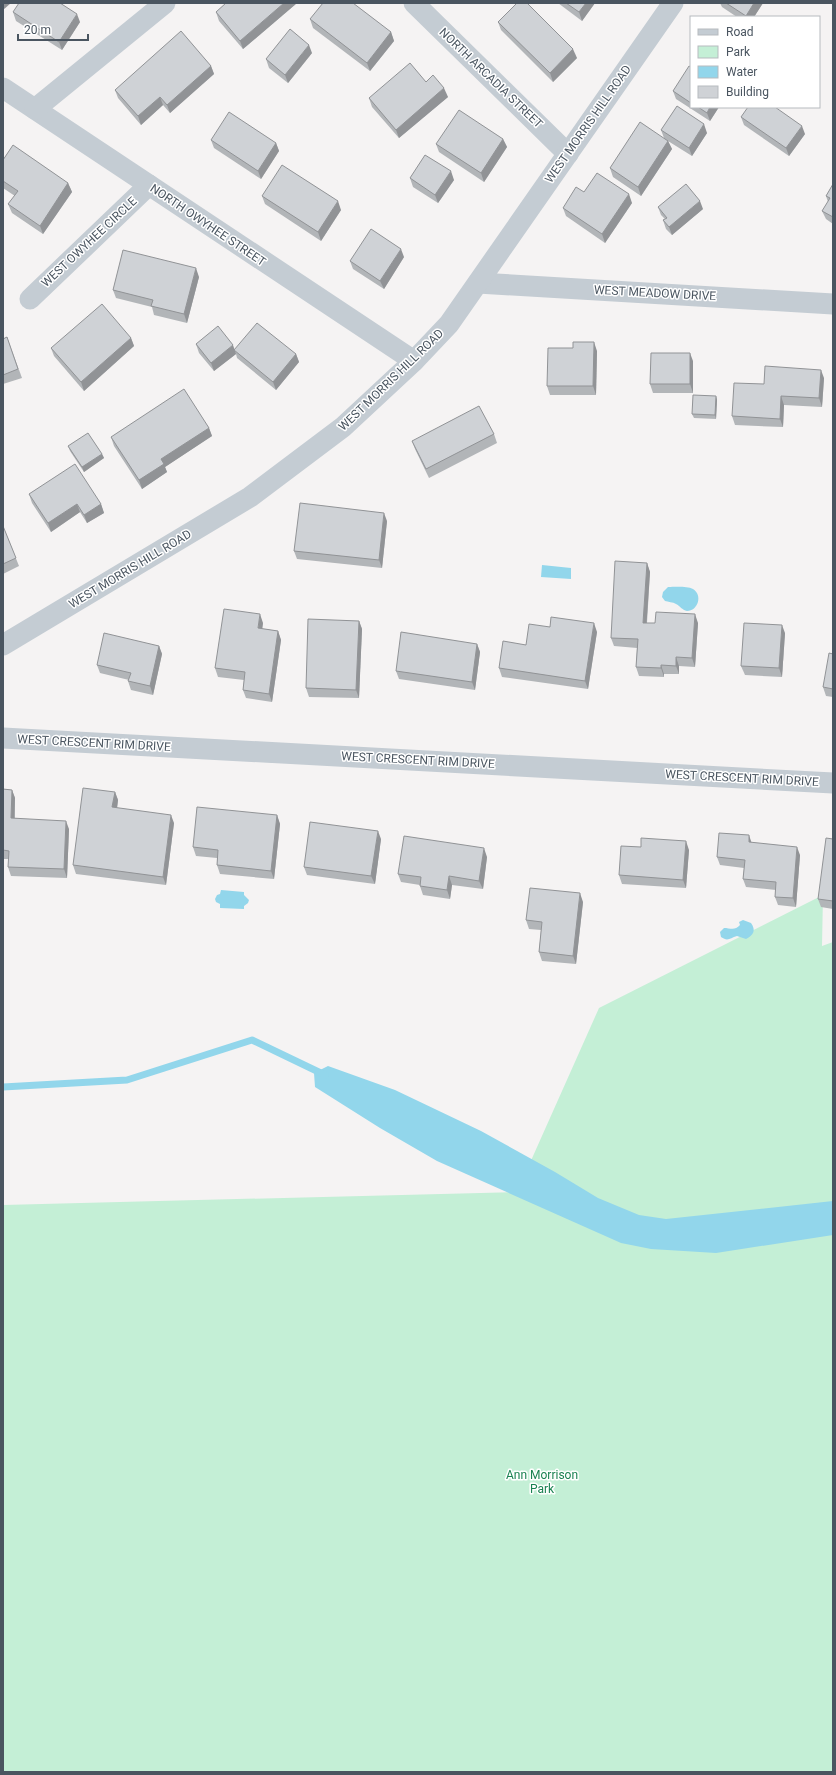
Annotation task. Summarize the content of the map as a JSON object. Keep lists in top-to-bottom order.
{
  "streets": {
    "street": [
      "NORTH ARCADIA STREET",
      "WEST MORRIS HILL ROAD",
      "NORTH OWYHEE STREET",
      "WEST OWYHEE CIRCLE",
      "WEST MEADOW DRIVE",
      "WEST CRESCENT RIM DRIVE"
    ]
  },
  "crossings": [
    ["NORTH ARCADIA STREET", "WEST MORRIS HILL ROAD"],
    ["WEST MORRIS HILL ROAD", "NORTH OWYHEE STREET"],
    ["WEST MORRIS HILL ROAD", "WEST MEADOW DRIVE"],
    ["NORTH OWYHEE STREET", "WEST OWYHEE CIRCLE"]
  ],
  "parks": ["Ann Morrison Park"],
  "legend": [
    "Road",
    "Park",
    "Water",
    "Building"
  ],
  "scale_bar": "20 m"
}
